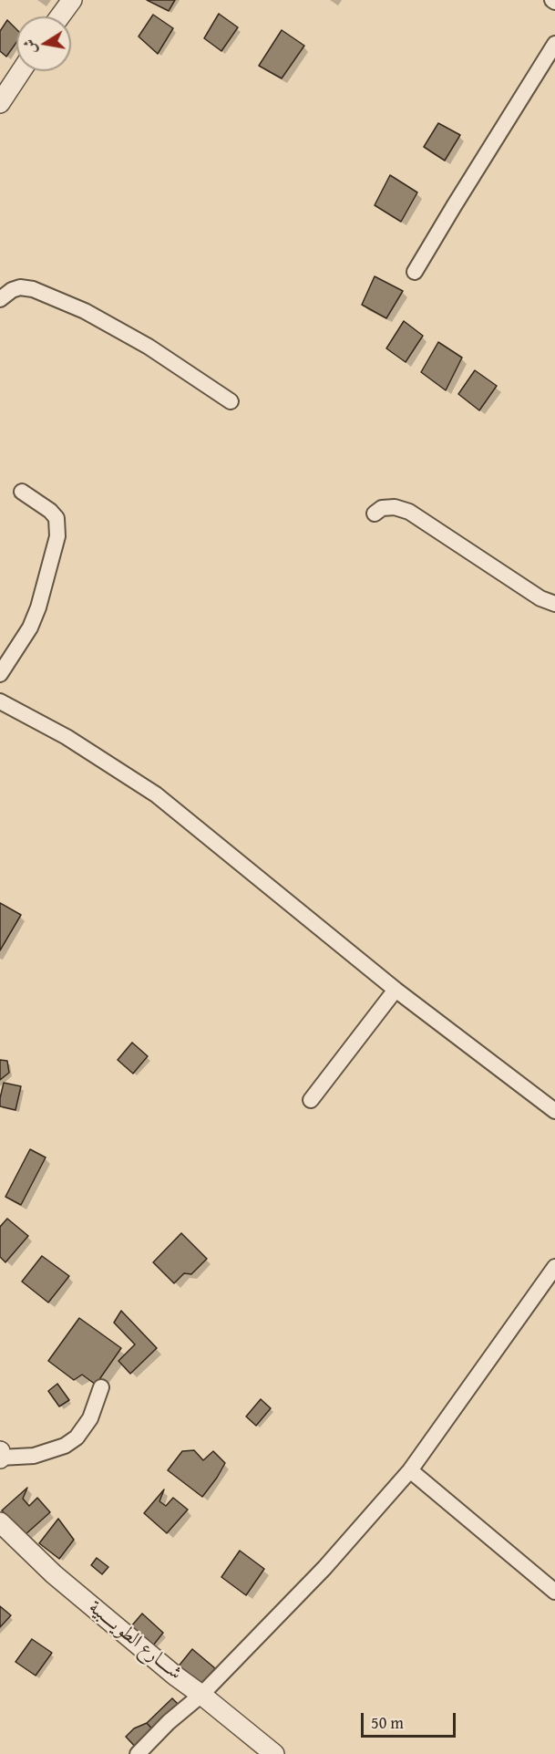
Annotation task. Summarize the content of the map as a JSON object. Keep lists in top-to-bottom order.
{
  "streets": {
    "street": ["شــــارع الطويــــبية"]
  },
  "scale_bar": "50 m",
  "north": "left"
}
